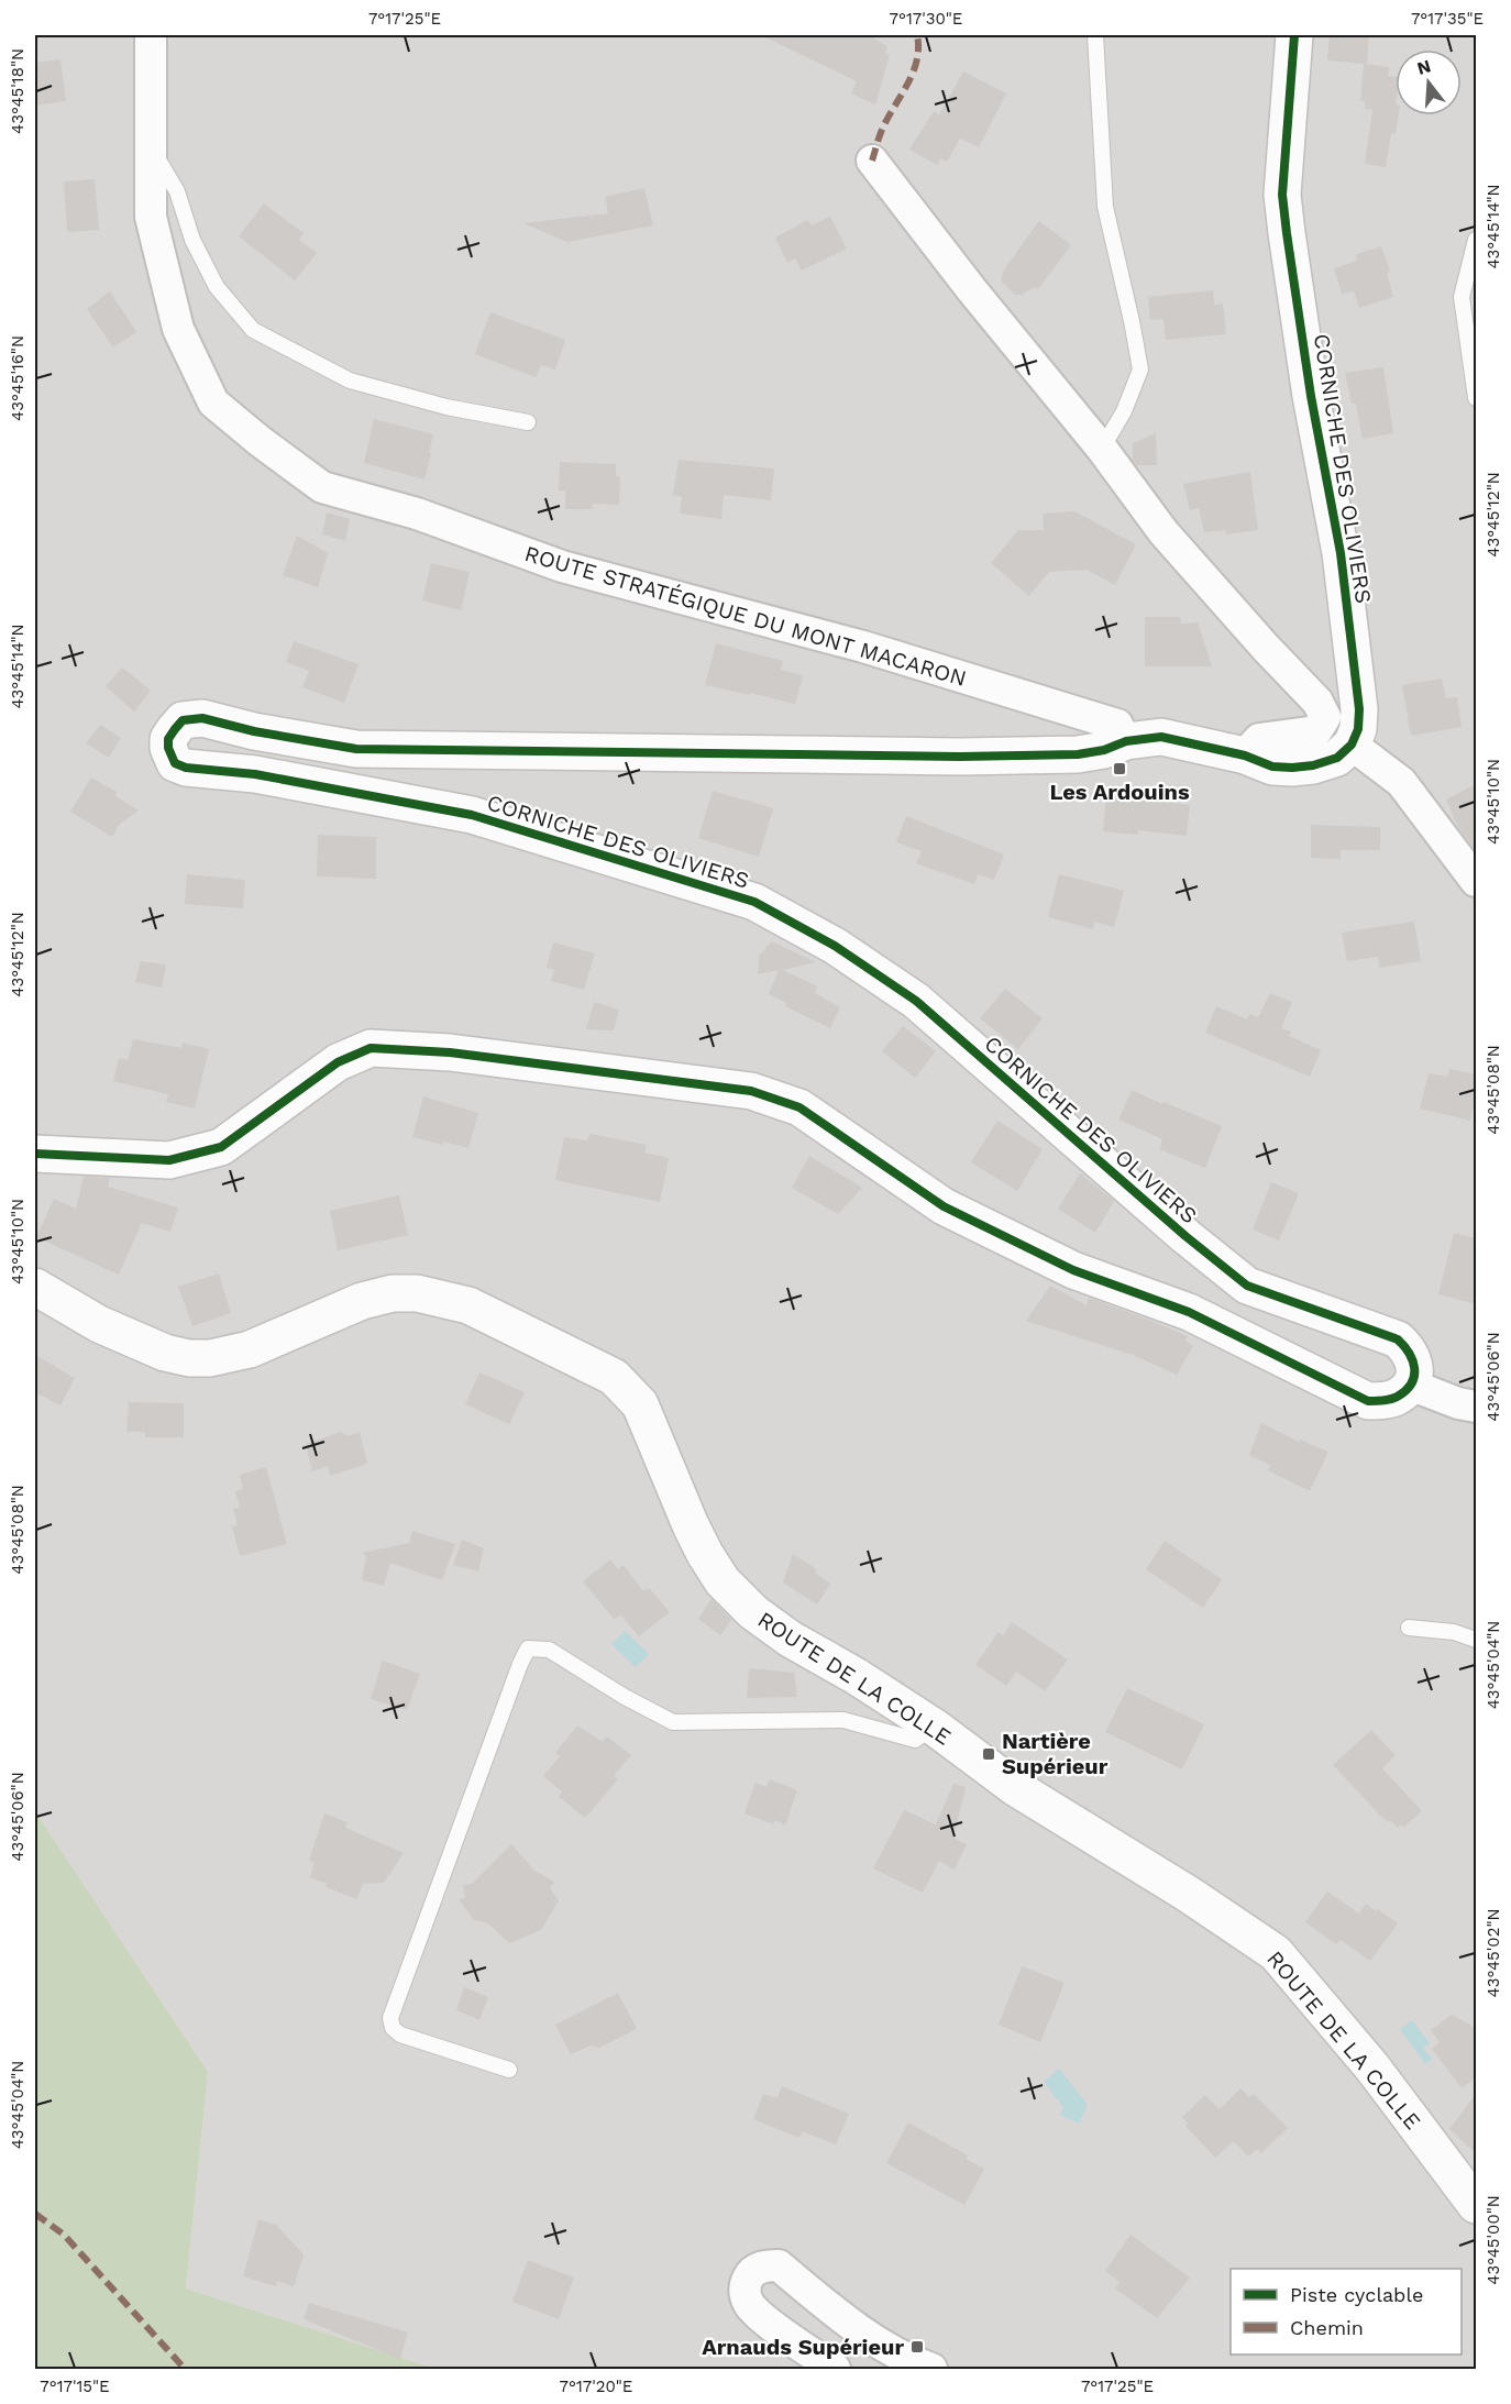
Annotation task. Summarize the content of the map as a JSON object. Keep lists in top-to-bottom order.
{
  "streets": {
    "street": ["CORNICHE DES OLIVIERS", "ROUTE STRATÉGIQUE DU MONT MACARON", "ROUTE DE LA COLLE"]
  },
  "crossings": [
    ["CORNICHE DES OLIVIERS", "ROUTE STRATÉGIQUE DU MONT MACARON"]
  ],
  "places": {
    "transit": ["Les Ardouins", "Nartière Supérieur", "Arnauds Supérieur"]
  },
  "legend": ["Piste cyclable", "Chemin"],
  "north": "top",
  "coordinates": [
    "7°17'25\"E",
    "7°17'30\"E",
    "7°17'35\"E",
    "43°45'18\"N",
    "43°45'14\"N",
    "43°45'16\"N",
    "43°45'12\"N",
    "43°45'10\"N",
    "43°45'08\"N",
    "43°45'06\"N",
    "43°45'04\"N",
    "43°45'02\"N",
    "43°45'00\"N",
    "7°17'15\"E",
    "7°17'20\"E"
  ]
}
